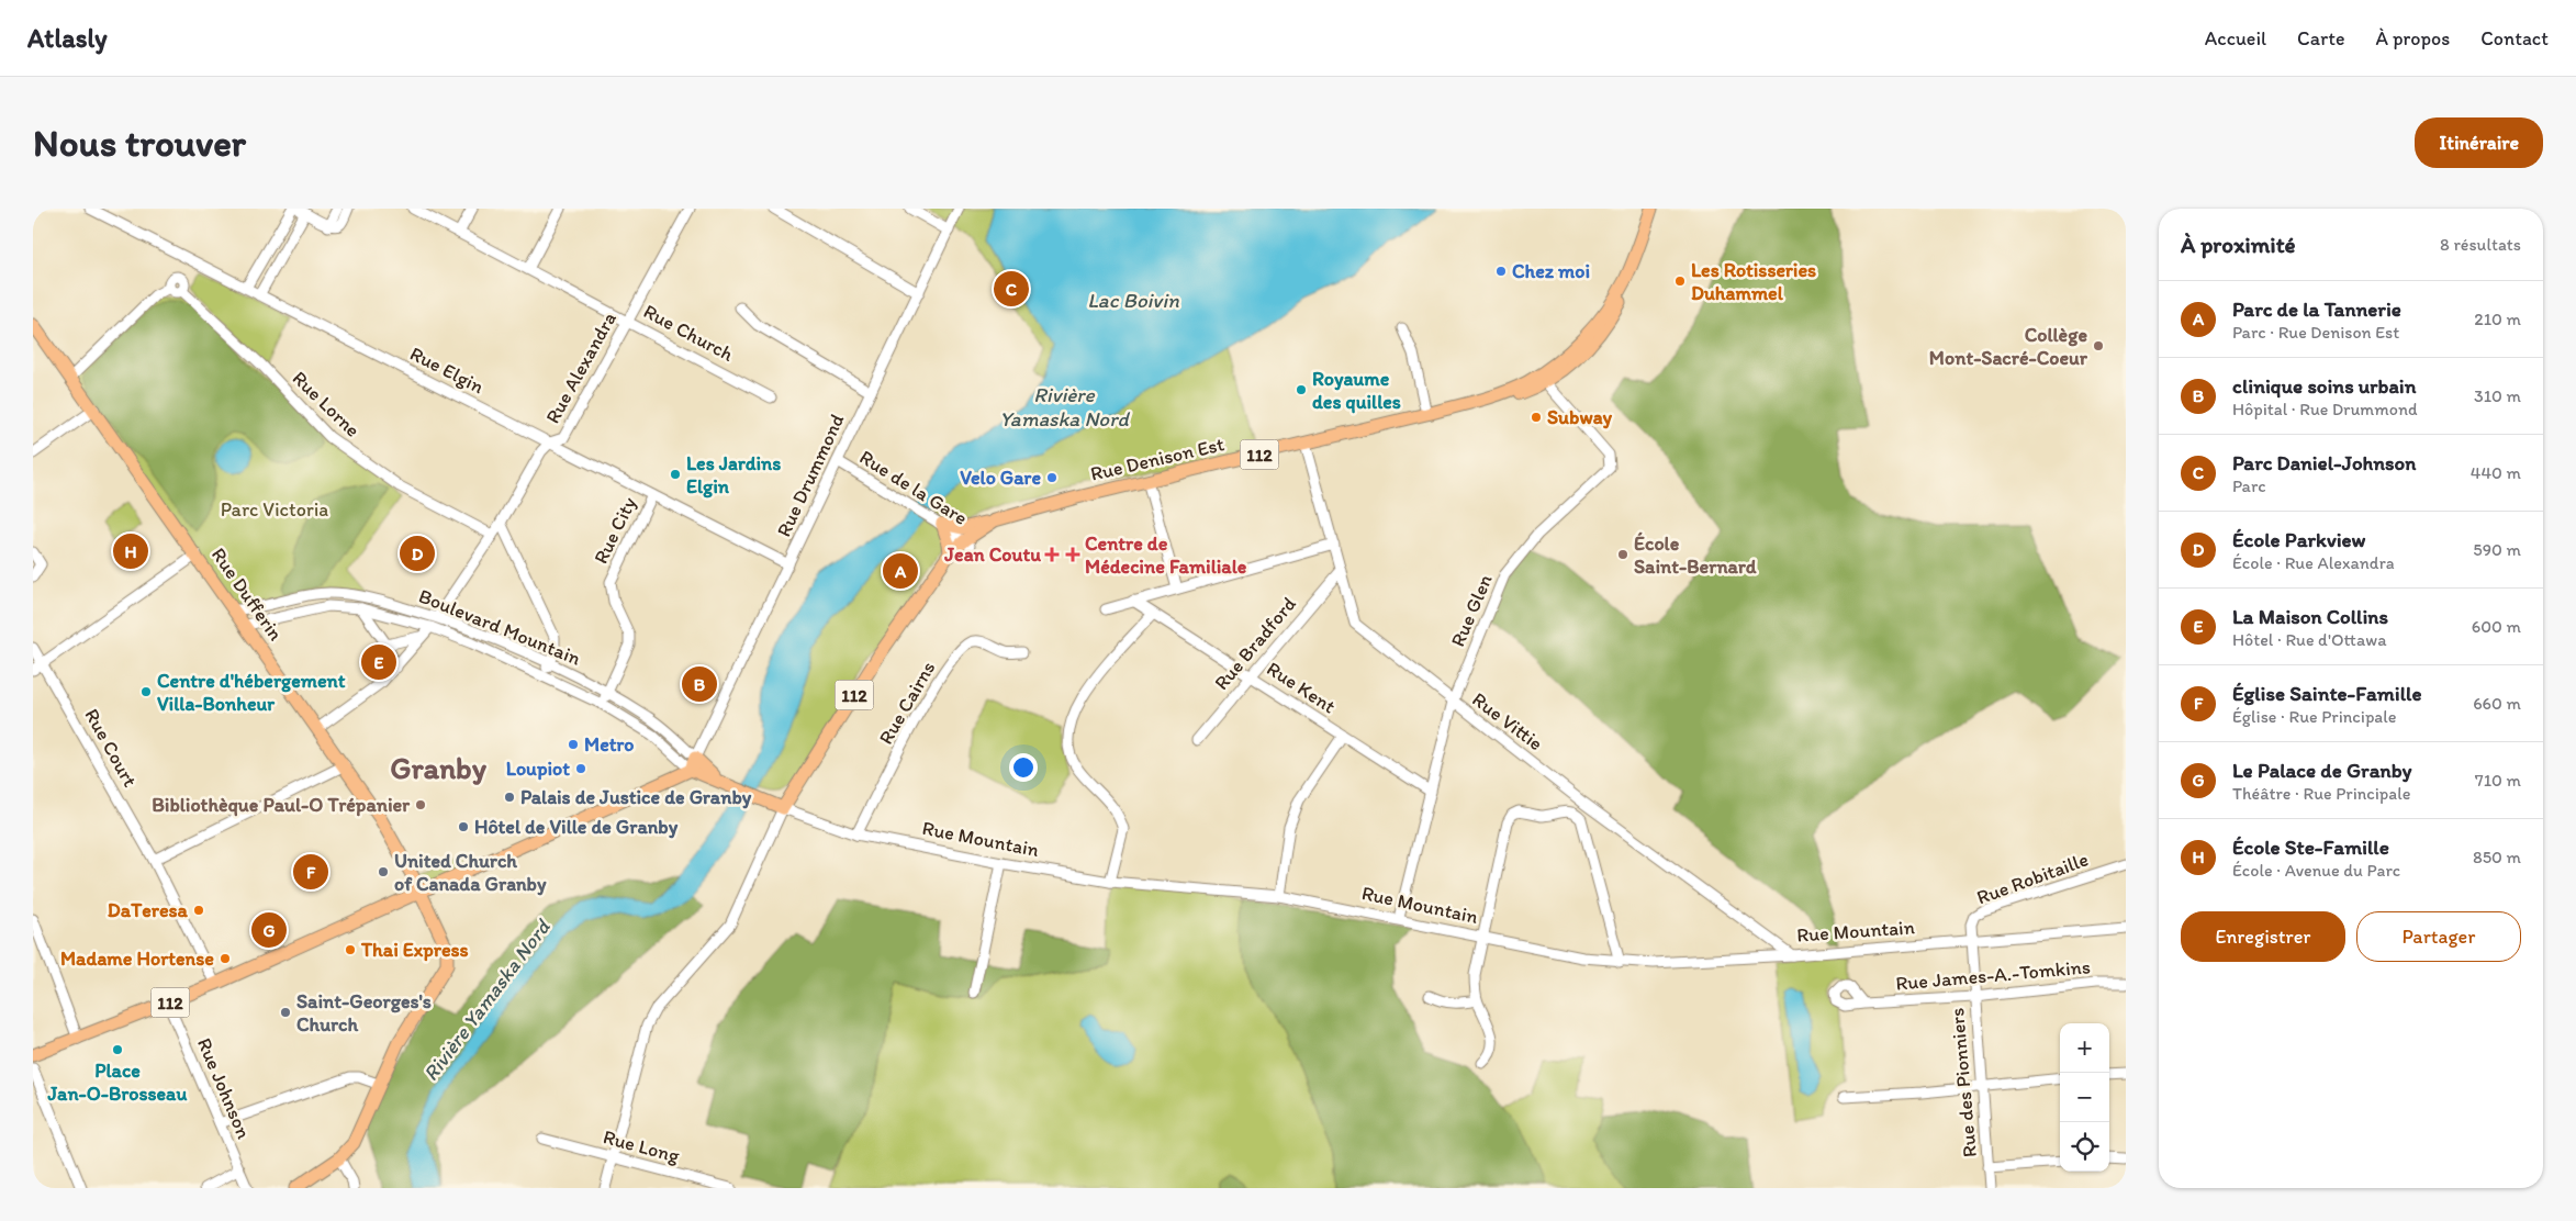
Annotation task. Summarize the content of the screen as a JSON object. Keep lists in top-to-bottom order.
{
  "streets": {
    "main road": [
      "112",
      "Rue Denison Est",
      "Rue Dufferin",
      "Rue Mountain"
    ],
    "street": [
      "Rue Church",
      "Rue Alexandra",
      "Rue Elgin",
      "Rue Lorne",
      "Rue Drummond",
      "Rue de la Gare",
      "Rue City",
      "Rue Glen",
      "Boulevard Mountain",
      "Rue Bradford",
      "Rue Kent",
      "Rue Cairns",
      "Rue Vittie",
      "Rue Court",
      "Rue Robitaille",
      "Rue James-A.-Tomkins",
      "Rue des Pionniers",
      "Rue Johnson",
      "Rue Long"
    ]
  },
  "crossings": [
    ["Rue Church", "Rue Alexandra"],
    ["Rue Alexandra", "Rue Elgin"],
    ["Rue Alexandra", "Rue Lorne"],
    ["Rue Alexandra", "Boulevard Mountain"],
    ["Rue Elgin", "Rue Drummond"],
    ["Rue Elgin", "Rue City"],
    ["112", "Rue Drummond"],
    ["112", "Rue Dufferin"],
    ["112", "Boulevard Mountain"],
    ["112", "Rue Court"],
    ["112", "Rue Mountain"],
    ["112", "Rue Johnson"],
    ["Rue Denison Est", "Rue de la Gare"],
    ["Rue Denison Est", "Rue Glen"],
    ["Rue Denison Est", "Rue Vittie"],
    ["Rue Denison Est", "Rue Mountain"],
    ["Rue Drummond", "Rue de la Gare"],
    ["Rue Drummond", "Boulevard Mountain"],
    ["Rue Drummond", "Rue Mountain"],
    ["Rue City", "Boulevard Mountain"],
    ["Rue Dufferin", "Boulevard Mountain"],
    ["Rue Glen", "Rue Kent"],
    ["Rue Glen", "Rue Vittie"],
    ["Rue Glen", "Rue Mountain"],
    ["Boulevard Mountain", "Rue Mountain"],
    ["Rue Bradford", "Rue Kent"],
    ["Rue Bradford", "Rue Vittie"],
    ["Rue Cairns", "Rue Mountain"],
    ["Rue Vittie", "Rue Mountain"],
    ["Rue Mountain", "Rue Robitaille"],
    ["Rue Mountain", "Rue des Pionniers"],
    ["Rue Robitaille", "Rue des Pionniers"],
    ["Rue James-A.-Tomkins", "Rue des Pionniers"]
  ],
  "districts": ["Granby"],
  "water": ["Lac Boivin", "Rivière Yamaska Nord"],
  "parks": ["Parc Victoria"],
  "places": {
    "other": [
      "Chez moi",
      "Les Rotisseries Duhammel",
      "Collège Mont-Sacré-Coeur",
      "Royaume des quilles",
      "Subway",
      "Les Jardins Elgin",
      "Velo Gare",
      "École Saint-Bernard",
      "Centre d'hébergement Villa-Bonheur",
      "Metro",
      "Loupiot",
      "Palais de Justice de Granby",
      "Bibliothèque Paul-O Trépanier",
      "Hôtel de Ville de Granby",
      "United Church of Canada Granby",
      "DaTeresa",
      "Thai Express",
      "Madame Hortense",
      "Saint-Georges's Church",
      "Place Jan-O-Brosseau"
    ],
    "health": ["Jean Coutu", "Centre de Médecine Familiale"]
  },
  "page": {
    "header": "Atlasly",
    "nav": [
      "Accueil",
      "Carte",
      "À propos",
      "Contact"
    ],
    "buttons": [
      "Itinéraire",
      ["Enregistrer", "Partager"]
    ],
    "title": "Nous trouver",
    "heading": ["À proximité", "8 résultats"],
    "pins": [
      "C",
      "H",
      "D",
      "A",
      "E",
      "B",
      "F",
      "G"
    ],
    "list": [
      {
        "mark": "A",
        "name": "Parc de la Tannerie",
        "note": "Parc · Rue Denison Est",
        "value": "210 m"
      },
      {
        "mark": "B",
        "name": "clinique soins urbain",
        "note": "Hôpital · Rue Drummond",
        "value": "310 m"
      },
      {
        "mark": "C",
        "name": "Parc Daniel-Johnson",
        "note": "Parc",
        "value": "440 m"
      },
      {
        "mark": "D",
        "name": "École Parkview",
        "note": "École · Rue Alexandra",
        "value": "590 m"
      },
      {
        "mark": "E",
        "name": "La Maison Collins",
        "note": "Hôtel · Rue d'Ottawa",
        "value": "600 m"
      },
      {
        "mark": "F",
        "name": "Église Sainte-Famille",
        "note": "Église · Rue Principale",
        "value": "660 m"
      },
      {
        "mark": "G",
        "name": "Le Palace de Granby",
        "note": "Théâtre · Rue Principale",
        "value": "710 m"
      },
      {
        "mark": "H",
        "name": "École Ste-Famille",
        "note": "École · Avenue du Parc",
        "value": "850 m"
      }
    ],
    "map_buttons": ["+", "−"]
  }
}
